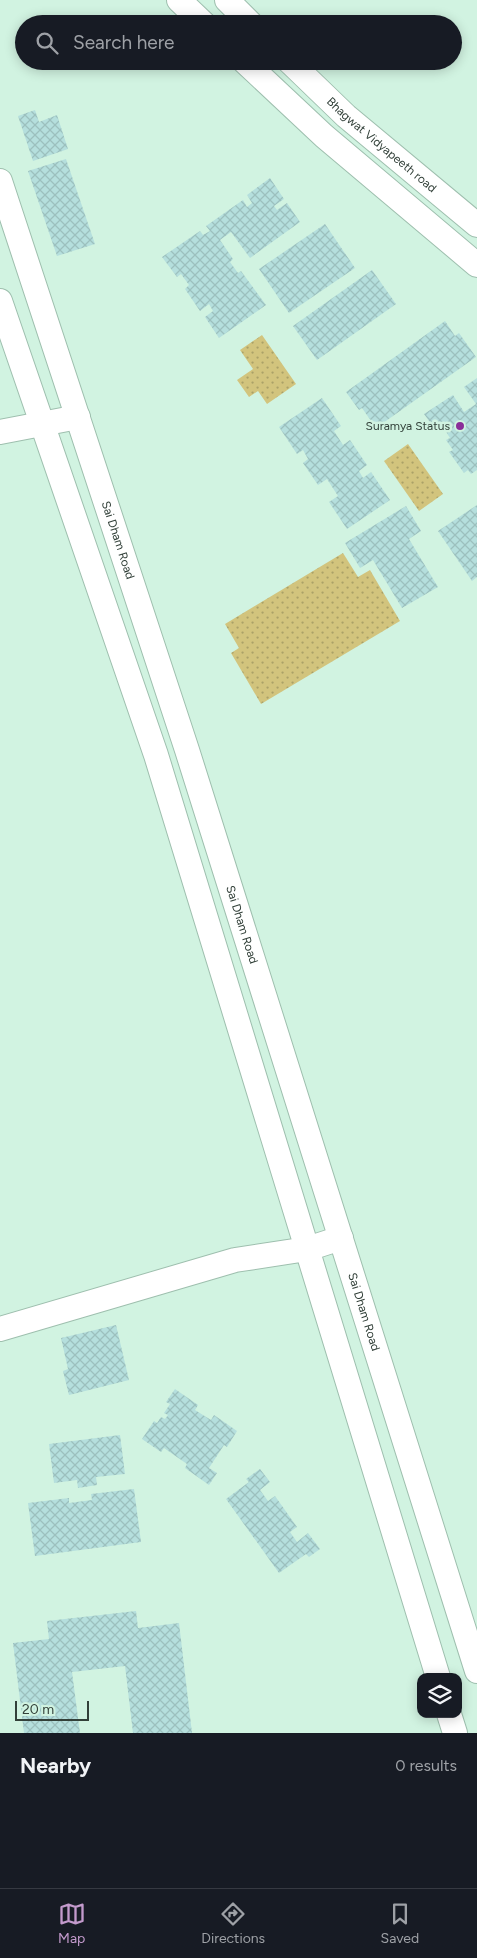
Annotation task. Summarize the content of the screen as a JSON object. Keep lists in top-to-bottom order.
{
  "streets": {
    "street": ["Bhagwat Vidyapeeth road", "Sai Dham Road"]
  },
  "places": ["Suramya Status"],
  "scale_bar": "20 m",
  "page": {
    "search": "Search here",
    "scale": "20 m",
    "heading": ["Nearby", "0 results"],
    "nav": ["Map", "Directions", "Saved"]
  }
}
